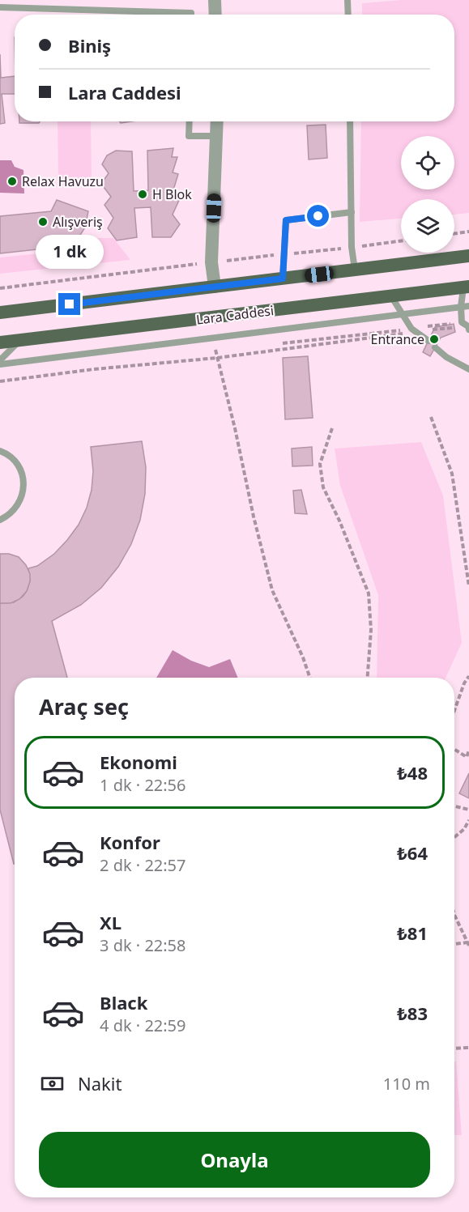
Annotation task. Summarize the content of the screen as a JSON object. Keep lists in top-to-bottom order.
{
  "streets": {
    "main road": ["Lara Caddesi"]
  },
  "places": [
    "Relax Havuzu",
    "H Blok",
    "Alışveriş",
    "Entrance"
  ],
  "page": {
    "banner": ["Biniş", "Lara Caddesi"],
    "bubble": "1 dk",
    "heading": "Araç seç",
    "list": [
      {
        "name": "Ekonomi",
        "note": "1 dk · 22:56",
        "value": "₺48"
      },
      {
        "name": "Konfor",
        "note": "2 dk · 22:57",
        "value": "₺64"
      },
      {
        "name": "XL",
        "note": "3 dk · 22:58",
        "value": "₺81"
      },
      {
        "name": "Black",
        "note": "4 dk · 22:59",
        "value": "₺83"
      }
    ],
    "pay": ["Nakit", "110 m"],
    "buttons": "Onayla"
  }
}
